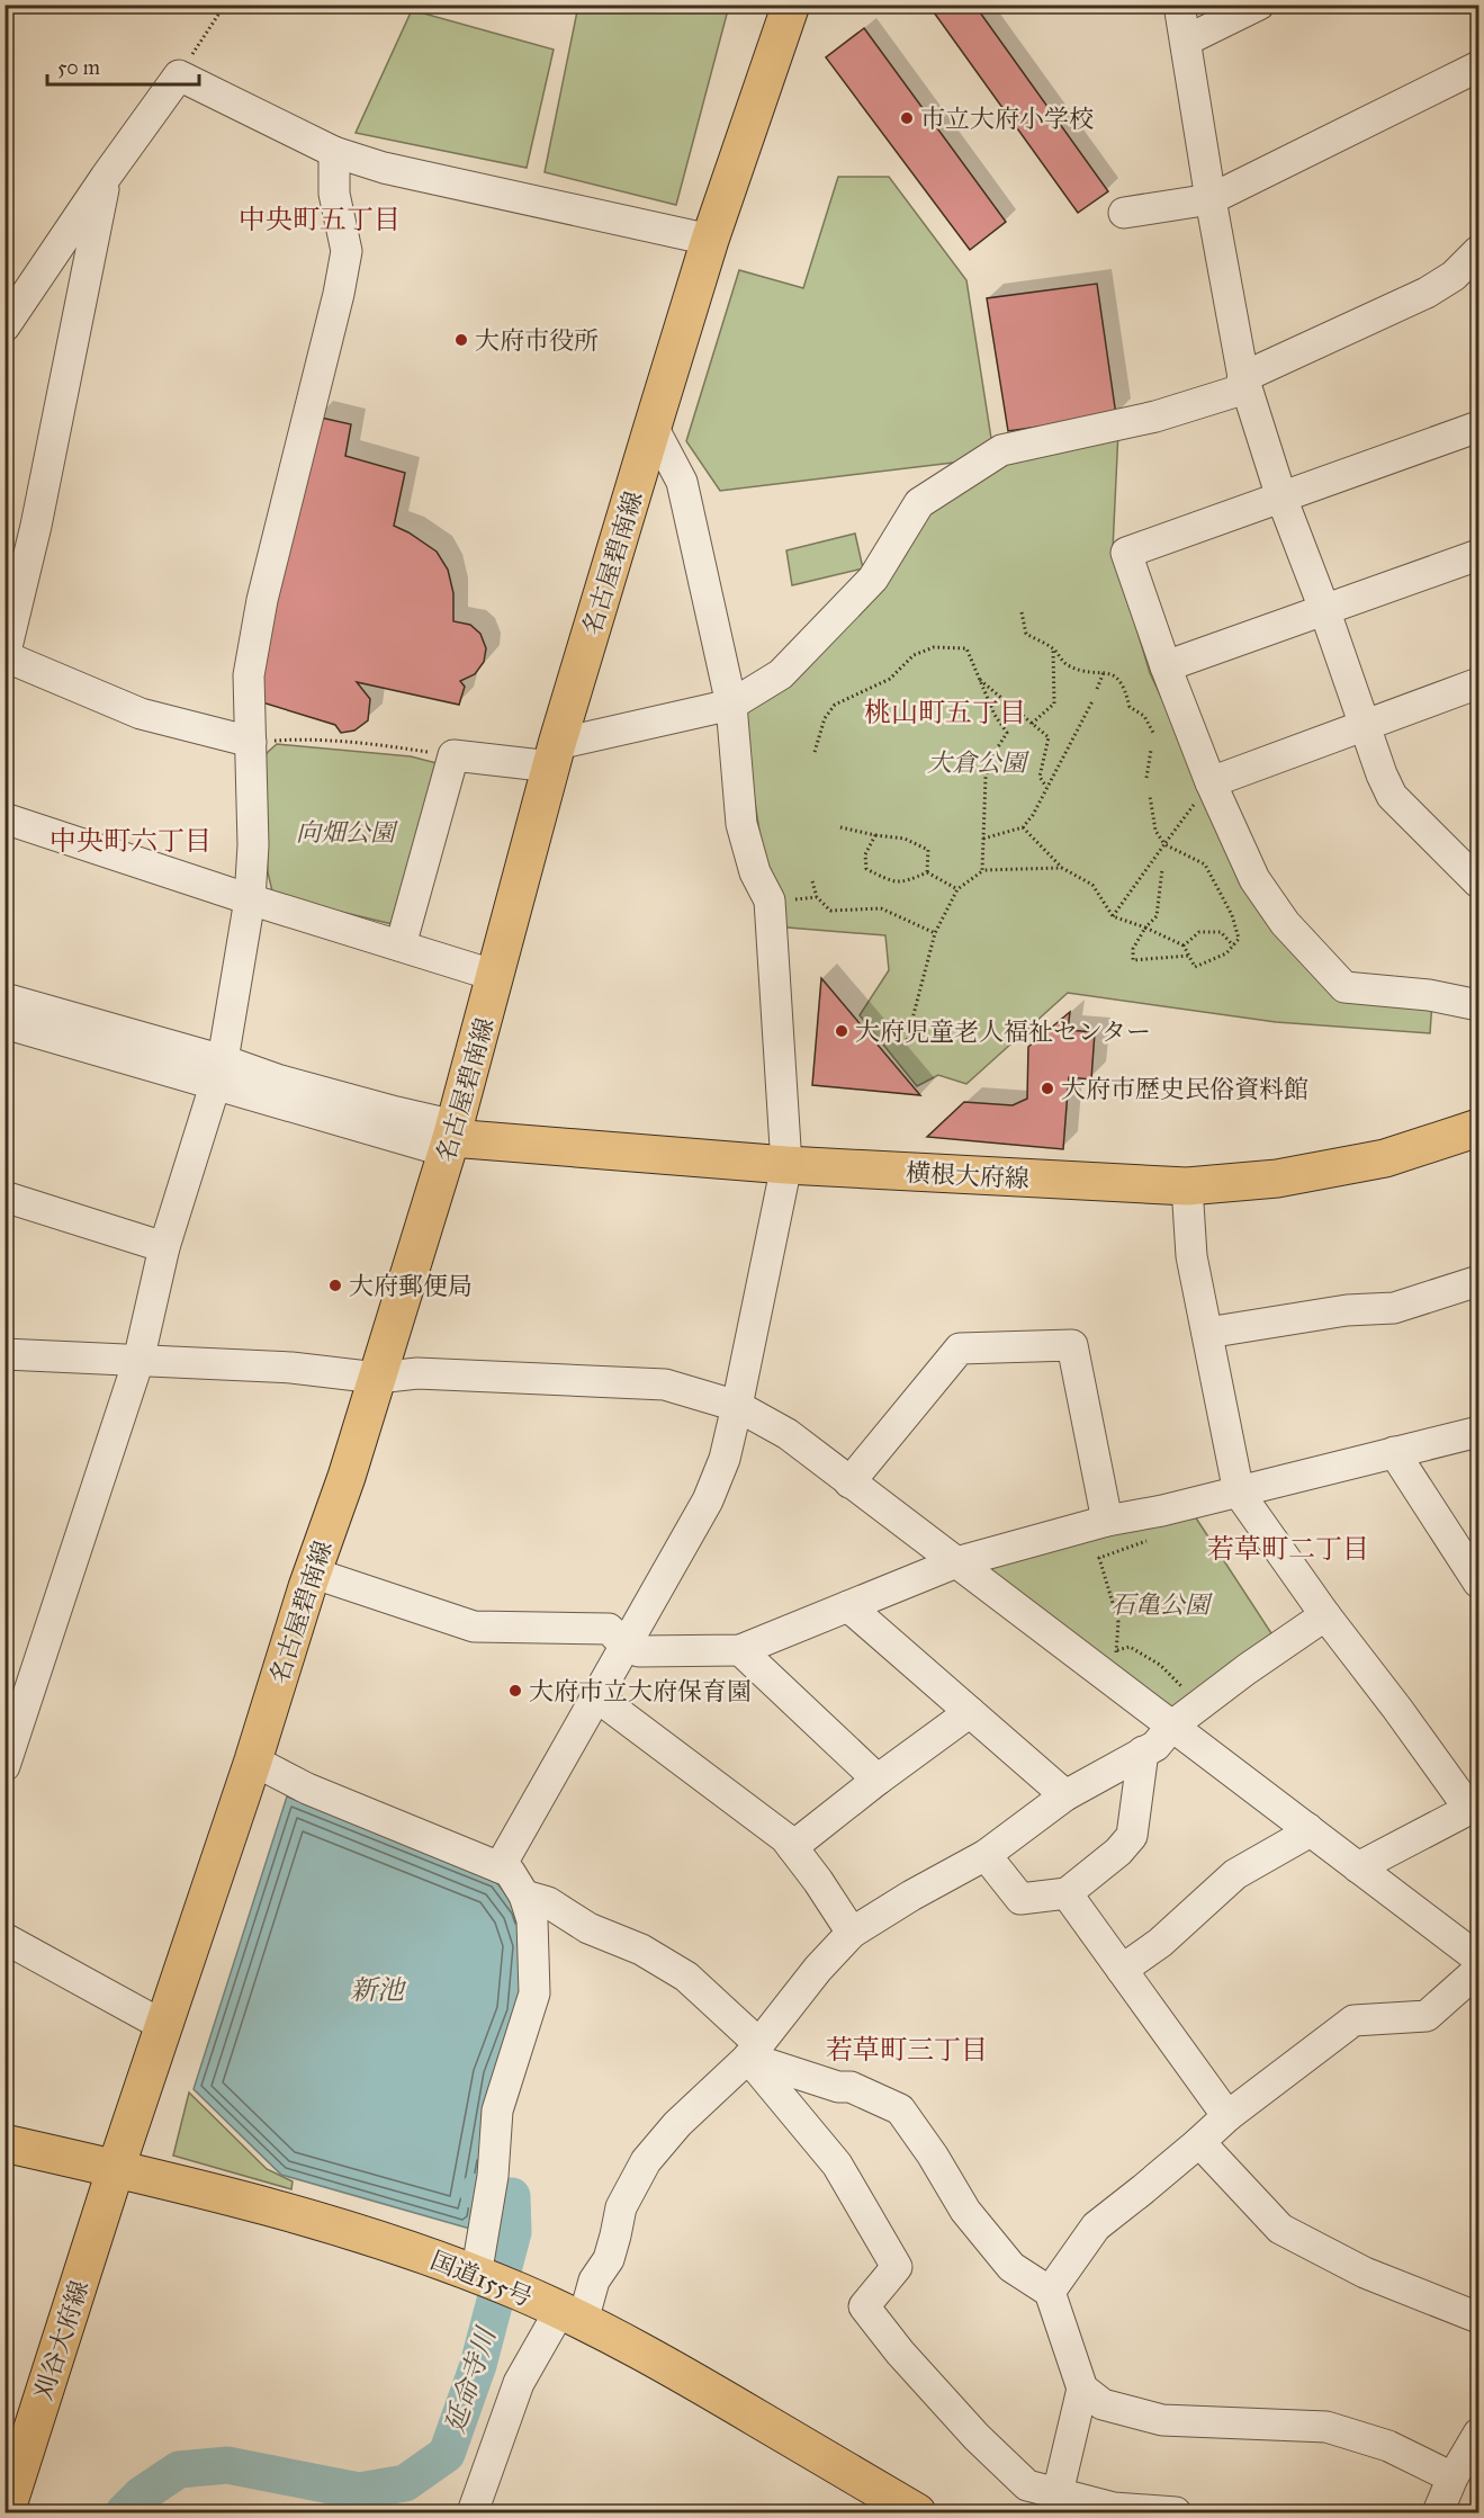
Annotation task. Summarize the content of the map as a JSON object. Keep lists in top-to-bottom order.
{
  "streets": {
    "main road": [
      "名古屋碧南線",
      "横根大府線",
      "国道155号",
      "刈谷大府線"
    ]
  },
  "crossings": [
    ["名古屋碧南線", "横根大府線"],
    ["名古屋碧南線", "国道155号"],
    ["名古屋碧南線", "刈谷大府線"],
    ["国道155号", "刈谷大府線"]
  ],
  "districts": [
    "中央町五丁目",
    "桃山町五丁目",
    "中央町六丁目",
    "若草町二丁目",
    "若草町三丁目"
  ],
  "water": ["新池", "延命寺川"],
  "parks": ["大倉公園", "向畑公園", "石亀公園"],
  "places": [
    "市立大府小学校",
    "大府市役所",
    "大府児童老人福祉センター",
    "大府市歴史民俗資料館",
    "大府郵便局",
    "大府市立大府保育園"
  ],
  "scale_bar": "50 m"
}
